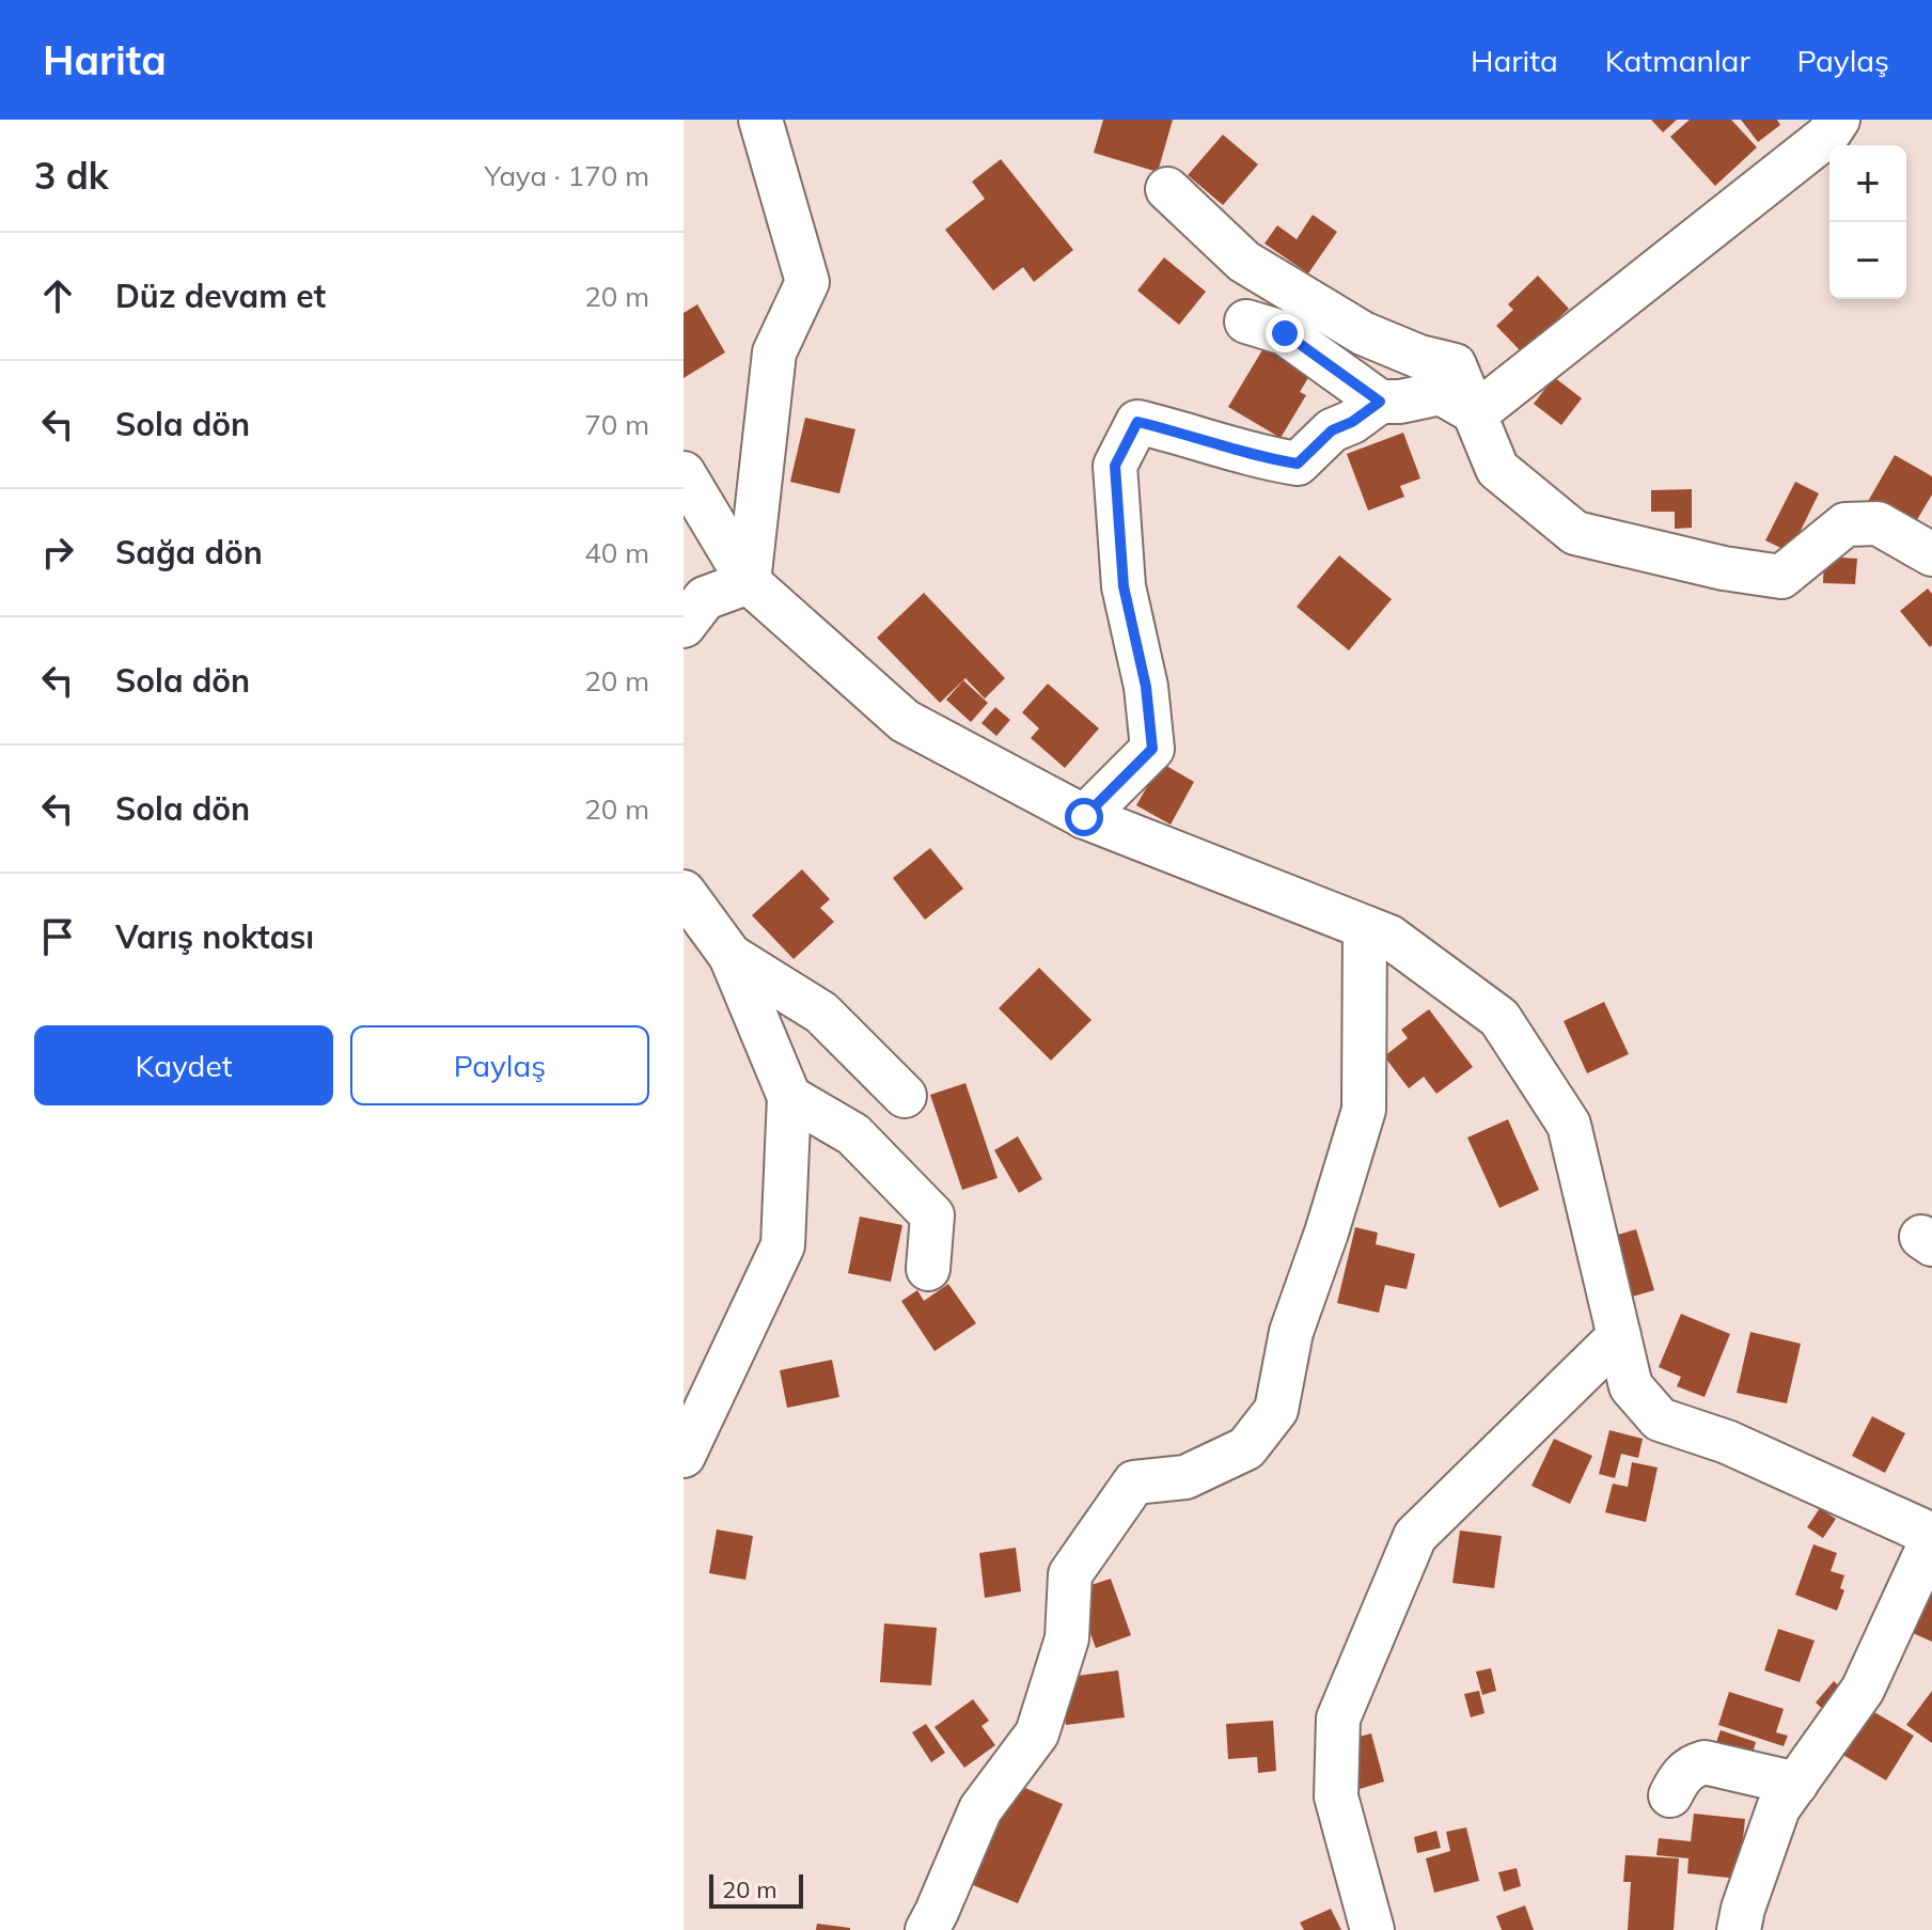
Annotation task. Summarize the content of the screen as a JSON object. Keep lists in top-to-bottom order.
{
  "scale_bar": "20 m",
  "page": {
    "header": "Harita",
    "nav": ["Harita", "Katmanlar", "Paylaş"],
    "heading": ["3 dk", "Yaya · 170 m"],
    "map_buttons": ["+", "−"],
    "list": [
      ["Düz devam et", "20 m"],
      ["Sola dön", "70 m"],
      ["Sağa dön", "40 m"],
      ["Sola dön", "20 m"],
      ["Sola dön", "20 m"],
      "Varış noktası"
    ],
    "buttons": ["Kaydet", "Paylaş"],
    "scale": "20 m"
  }
}
